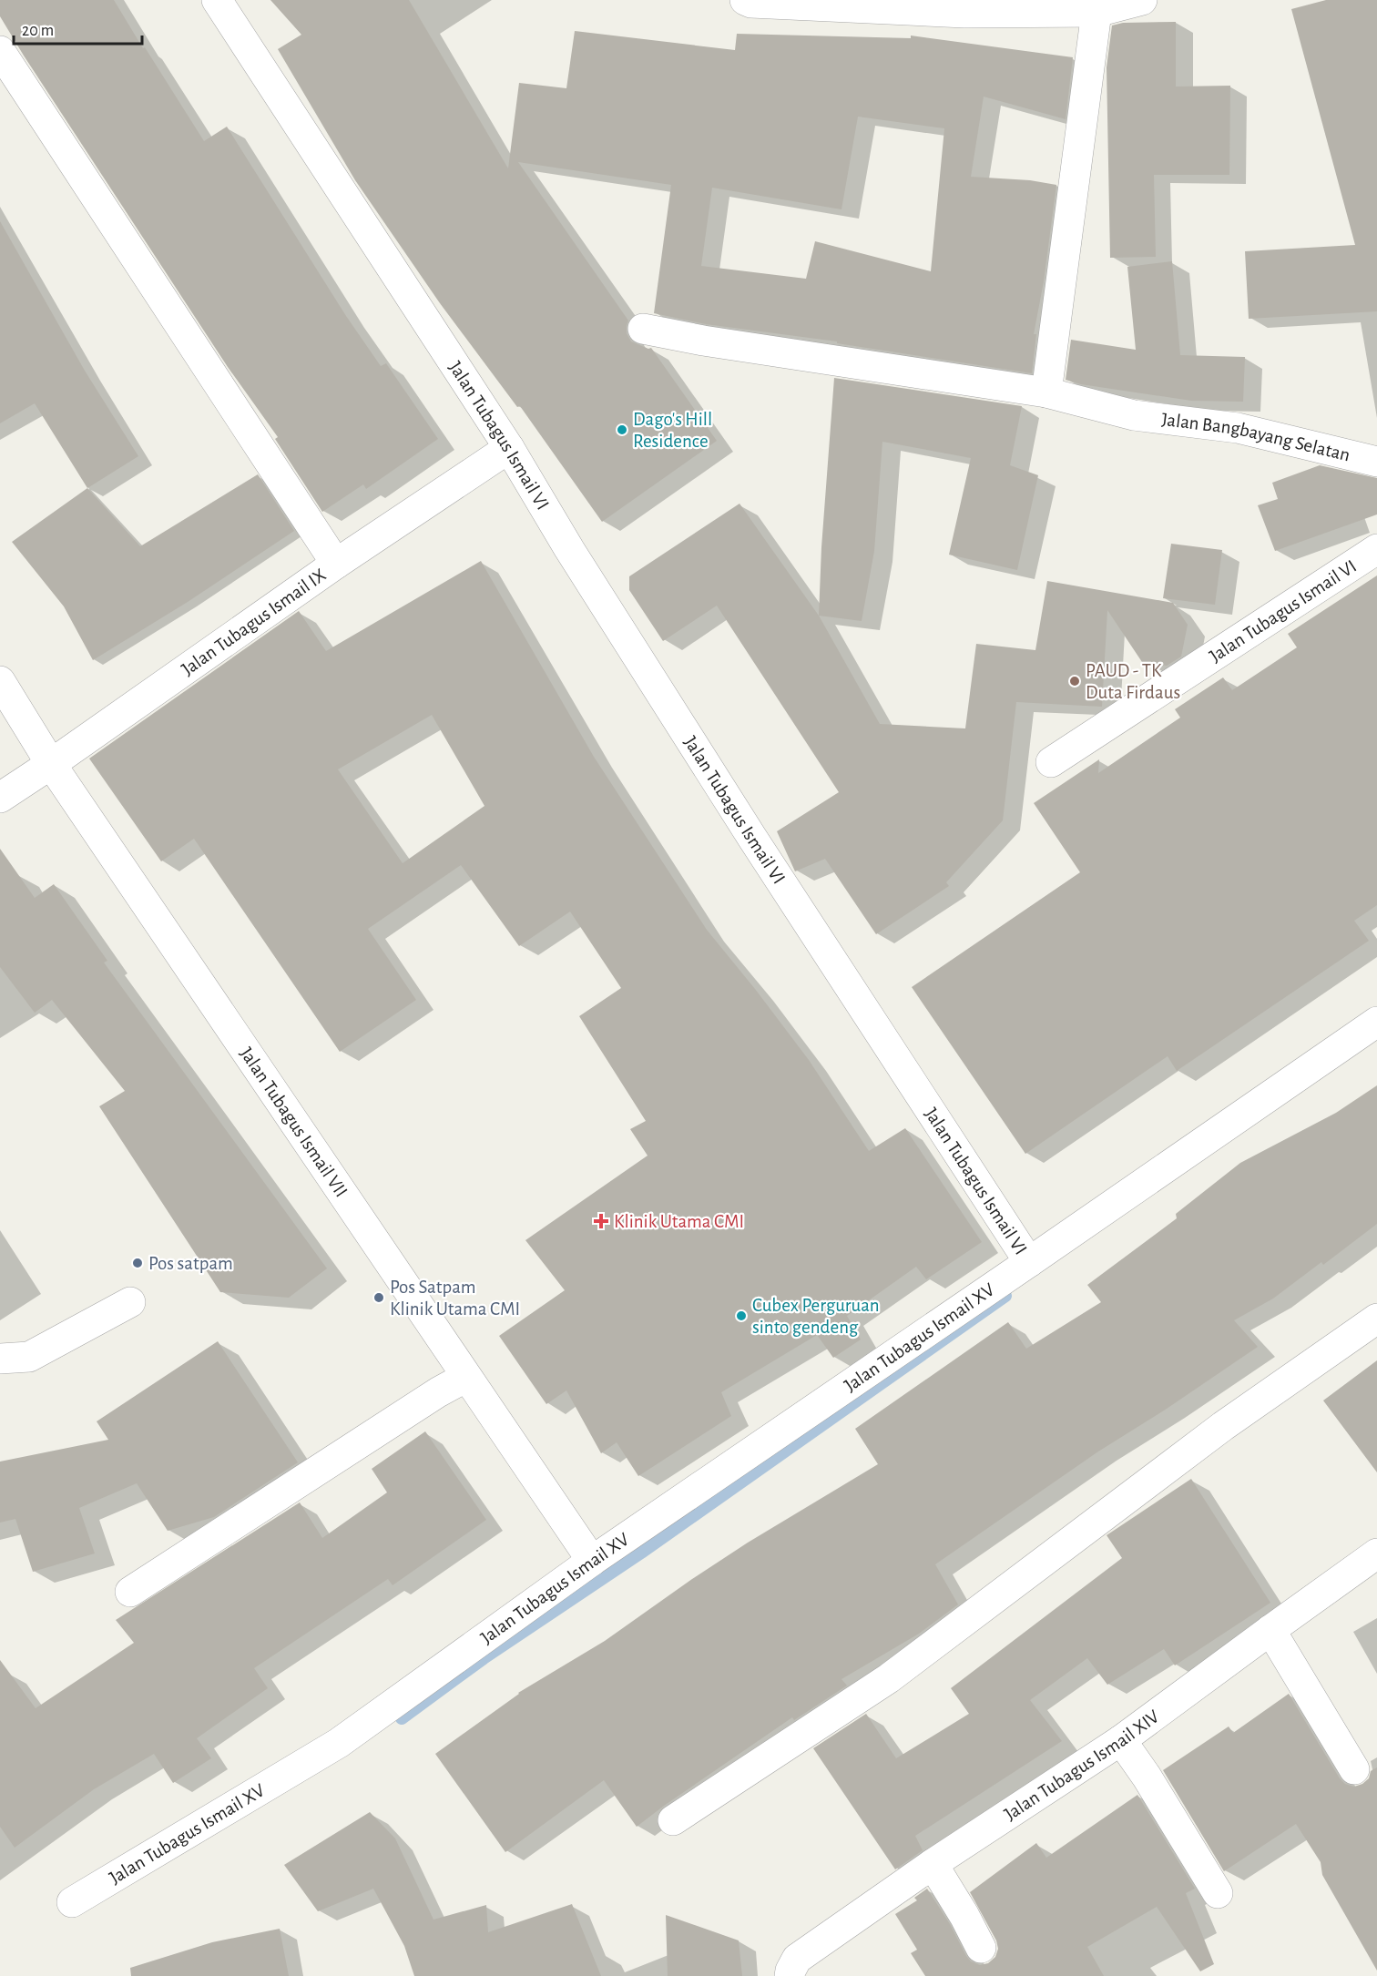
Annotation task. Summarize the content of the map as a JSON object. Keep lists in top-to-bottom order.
{
  "streets": {
    "street": [
      "Jalan Tubagus Ismail VI",
      "Jalan Bangbayang Selatan",
      "Jalan Tubagus Ismail IX",
      "Jalan Tubagus Ismail VII",
      "Jalan Tubagus Ismail XV",
      "Jalan Tubagus Ismail XIV"
    ]
  },
  "crossings": [
    ["Jalan Tubagus Ismail VI", "Jalan Tubagus Ismail IX"],
    ["Jalan Tubagus Ismail VI", "Jalan Tubagus Ismail XV"],
    ["Jalan Tubagus Ismail IX", "Jalan Tubagus Ismail VII"],
    ["Jalan Tubagus Ismail VII", "Jalan Tubagus Ismail XV"]
  ],
  "places": {
    "other": [
      "Dago's Hill Residence",
      "PAUD - TK Duta Firdaus",
      "Pos satpam",
      "Pos Satpam Klinik Utama CMI",
      "Cubex Perguruan sinto gendeng"
    ],
    "health": ["Klinik Utama CMI"]
  },
  "scale_bar": "20 m"
}
